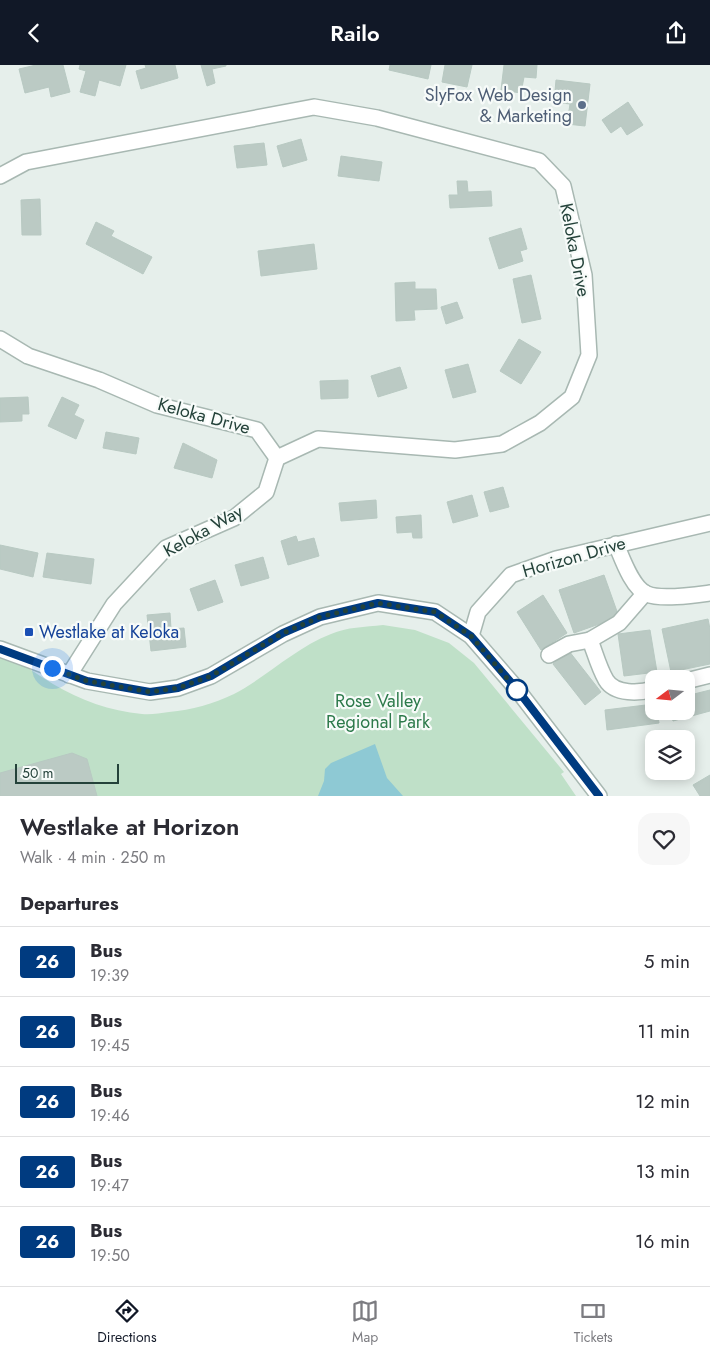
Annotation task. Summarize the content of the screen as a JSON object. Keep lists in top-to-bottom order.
{
  "streets": {
    "street": ["Keloka Drive", "Keloka Way", "Horizon Drive"]
  },
  "crossings": [
    ["Keloka Drive", "Keloka Way"]
  ],
  "parks": ["Rose Valley Regional Park"],
  "places": {
    "other": ["SlyFox Web Design & Marketing"],
    "transit": ["Westlake at Keloka"]
  },
  "lines": ["bus line 26"],
  "scale_bar": "50 m",
  "north": "left",
  "page": {
    "header": "Railo",
    "scale": "50 m",
    "heading": [
      ["Westlake at Horizon", "Walk · 4 min · 250 m"],
      "Departures"
    ],
    "list": [
      {
        "mark": "26",
        "name": "Bus",
        "note": "19:39",
        "value": "5 min"
      },
      {
        "mark": "26",
        "name": "Bus",
        "note": "19:45",
        "value": "11 min"
      },
      {
        "mark": "26",
        "name": "Bus",
        "note": "19:46",
        "value": "12 min"
      },
      {
        "mark": "26",
        "name": "Bus",
        "note": "19:47",
        "value": "13 min"
      },
      {
        "mark": "26",
        "name": "Bus",
        "note": "19:50",
        "value": "16 min"
      }
    ],
    "tabs": ["Directions", "Map", "Tickets"]
  }
}
